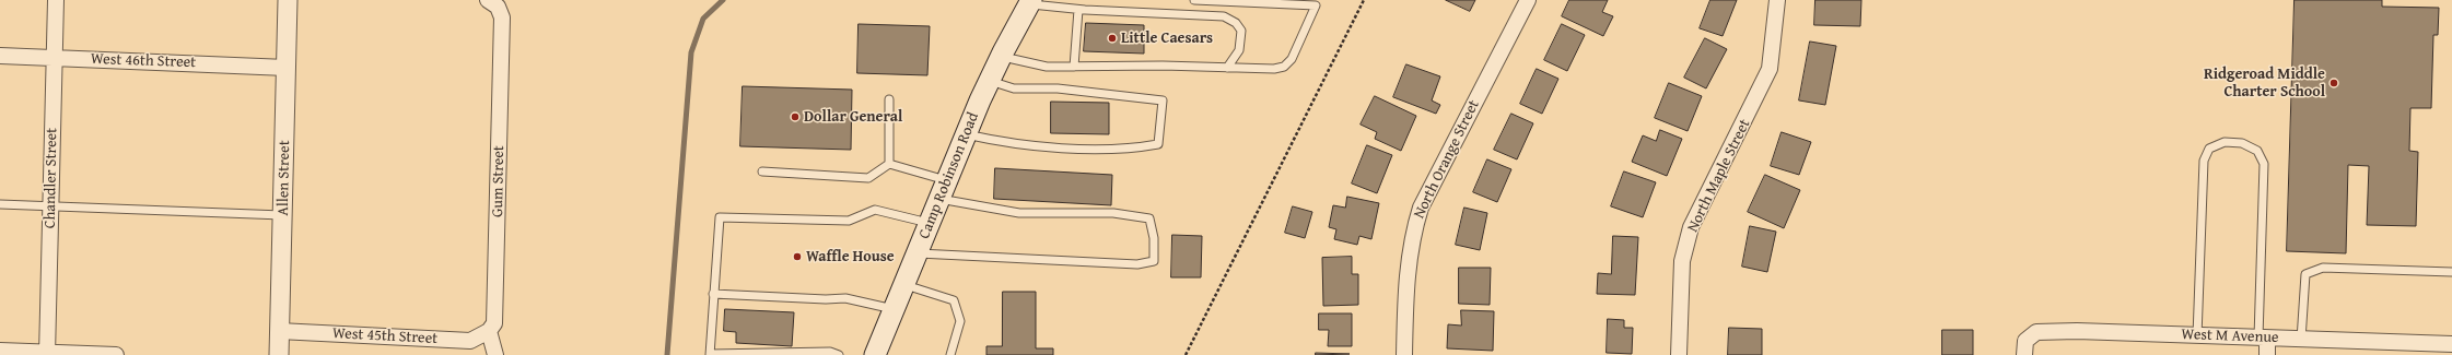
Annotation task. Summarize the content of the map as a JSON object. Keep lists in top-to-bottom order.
{
  "streets": {
    "main road": ["Camp Robinson Road"],
    "street": [
      "West 46th Street",
      "North Orange Street",
      "North Maple Street",
      "Chandler Street",
      "Allen Street",
      "Gum Street",
      "West 45th Street",
      "West M Avenue"
    ]
  },
  "crossings": [
    ["West 46th Street", "Chandler Street"],
    ["West 46th Street", "Allen Street"],
    ["Allen Street", "West 45th Street"],
    ["Gum Street", "West 45th Street"]
  ],
  "places": [
    "Little Caesars",
    "Ridgeroad Middle Charter School",
    "Dollar General",
    "Waffle House"
  ]
}
